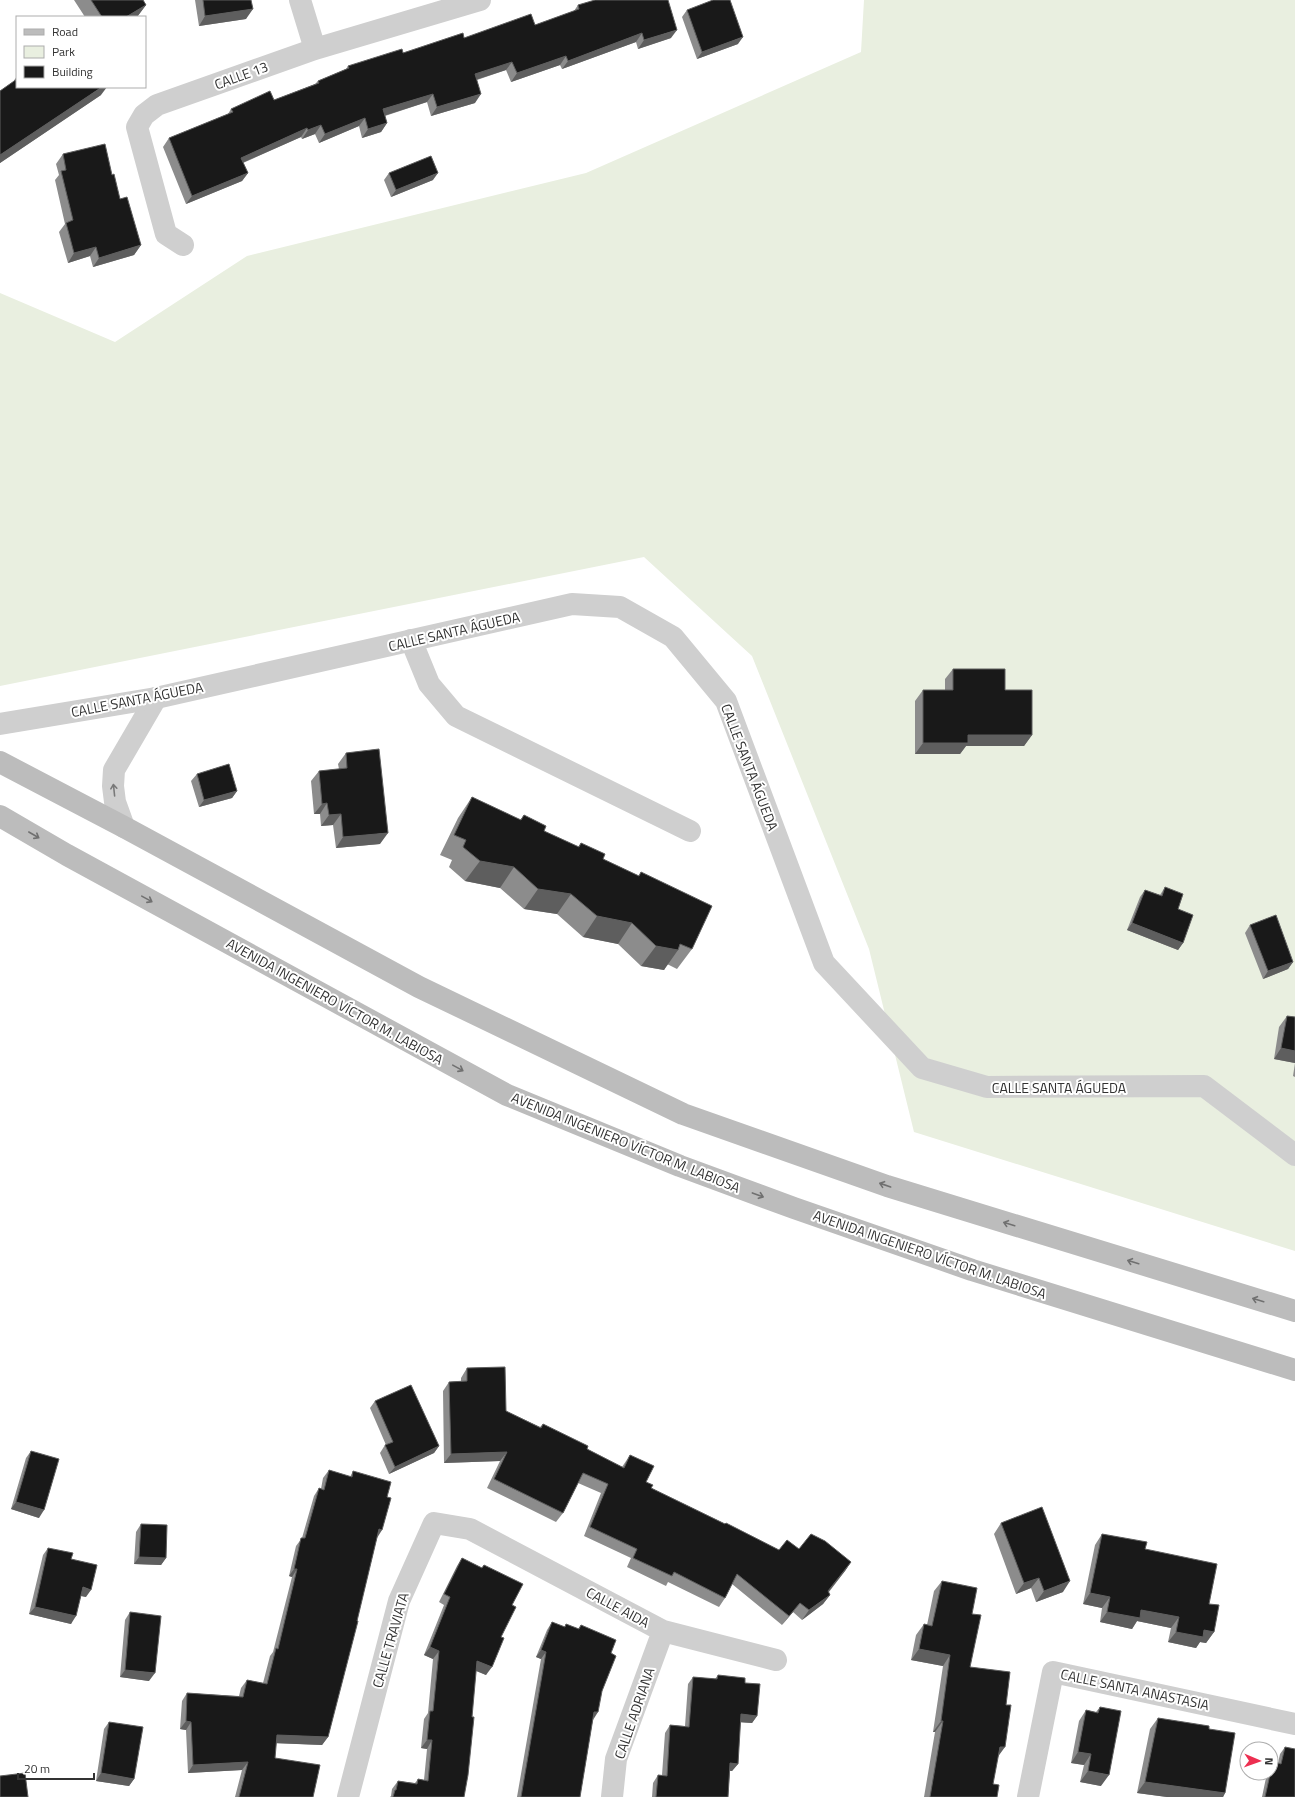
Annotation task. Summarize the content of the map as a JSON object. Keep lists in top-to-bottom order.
{
  "streets": {
    "main road": ["AVENIDA INGENIERO VÍCTOR M. LABIOSA"],
    "street": [
      "CALLE 13",
      "CALLE SANTA ÁGUEDA",
      "CALLE AIDA",
      "CALLE TRAVIATA",
      "CALLE SANTA ANASTASIA",
      "CALLE ADRIANA"
    ]
  },
  "crossings": [
    ["CALLE AIDA", "CALLE TRAVIATA"],
    ["CALLE AIDA", "CALLE ADRIANA"]
  ],
  "legend": ["Road", "Park", "Building"],
  "scale_bar": "20 m",
  "north": "right"
}
